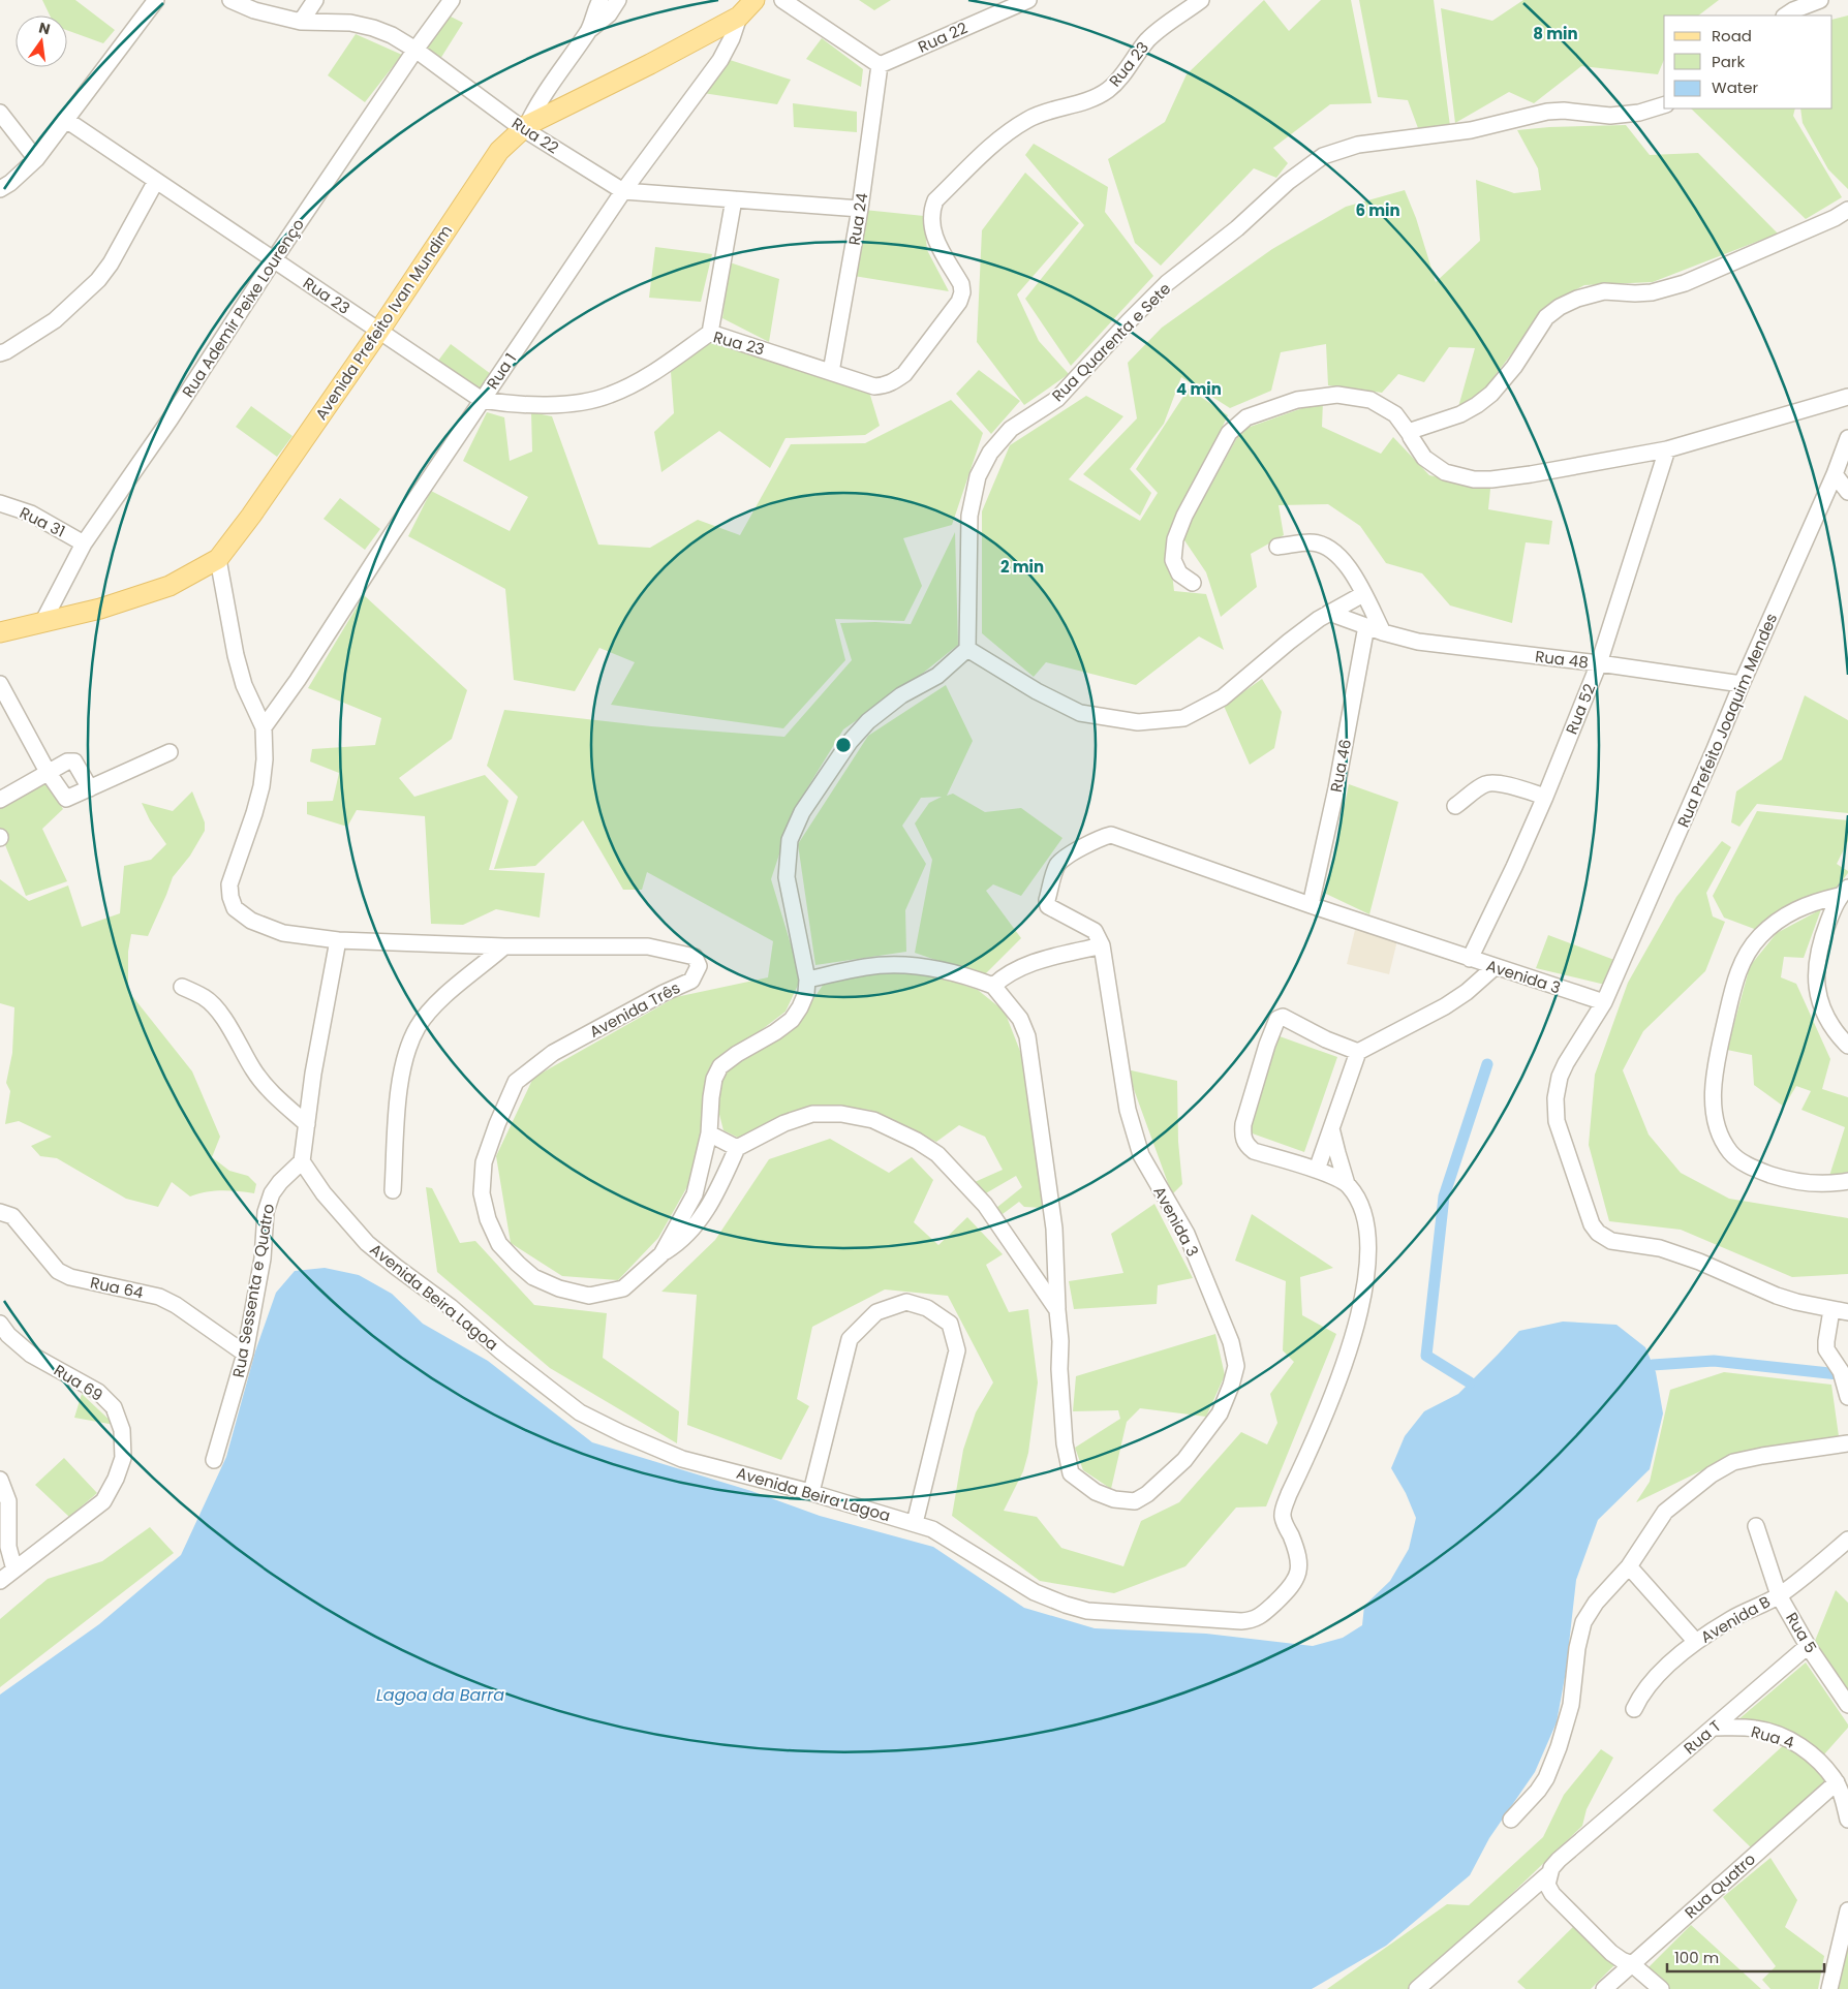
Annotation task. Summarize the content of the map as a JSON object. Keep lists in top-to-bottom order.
{
  "streets": {
    "main road": ["Avenida Prefeito Ivan Mundim"],
    "street": [
      "Rua 22",
      "Rua 23",
      "Rua 24",
      "Rua Ademir Peixe Lourenço",
      "Rua Quarenta e Sete",
      "Rua 1",
      "Rua 31",
      "Rua 48",
      "Rua 52",
      "Rua Prefeito Joaquim Mendes",
      "Rua 46",
      "Avenida 3",
      "Avenida Três",
      "Rua 64",
      "Rua Sessenta e Quatro",
      "Avenida Beira Lagoa",
      "Rua 69",
      "Avenida B",
      "Rua 5",
      "Rua T",
      "Rua 4",
      "Rua Quatro"
    ]
  },
  "crossings": [
    ["Rua 22", "Rua 24"],
    ["Rua 22", "Rua Ademir Peixe Lourenço"],
    ["Rua 22", "Avenida Prefeito Ivan Mundim"],
    ["Rua 22", "Rua 1"],
    ["Rua 23", "Rua 24"],
    ["Rua 23", "Rua Ademir Peixe Lourenço"],
    ["Rua 23", "Avenida Prefeito Ivan Mundim"],
    ["Rua 23", "Rua 1"],
    ["Rua Ademir Peixe Lourenço", "Avenida Prefeito Ivan Mundim"],
    ["Rua Ademir Peixe Lourenço", "Rua 31"],
    ["Avenida Prefeito Ivan Mundim", "Rua 1"],
    ["Rua 48", "Rua 52"],
    ["Rua 48", "Rua Prefeito Joaquim Mendes"],
    ["Rua 48", "Rua 46"],
    ["Rua 52", "Avenida 3"],
    ["Rua Prefeito Joaquim Mendes", "Avenida 3"],
    ["Rua 46", "Avenida 3"],
    ["Rua 64", "Rua Sessenta e Quatro"],
    ["Rua Sessenta e Quatro", "Avenida Beira Lagoa"],
    ["Avenida B", "Rua 5"],
    ["Rua 5", "Rua T"],
    ["Rua T", "Rua 4"],
    ["Rua 4", "Rua Quatro"]
  ],
  "water": ["Lagoa da Barra"],
  "legend": ["Road", "Park", "Water"],
  "scale_bar": "100 m",
  "north": "top",
  "rings": [
    "8 min",
    "6 min",
    "4 min",
    "2 min"
  ]
}
